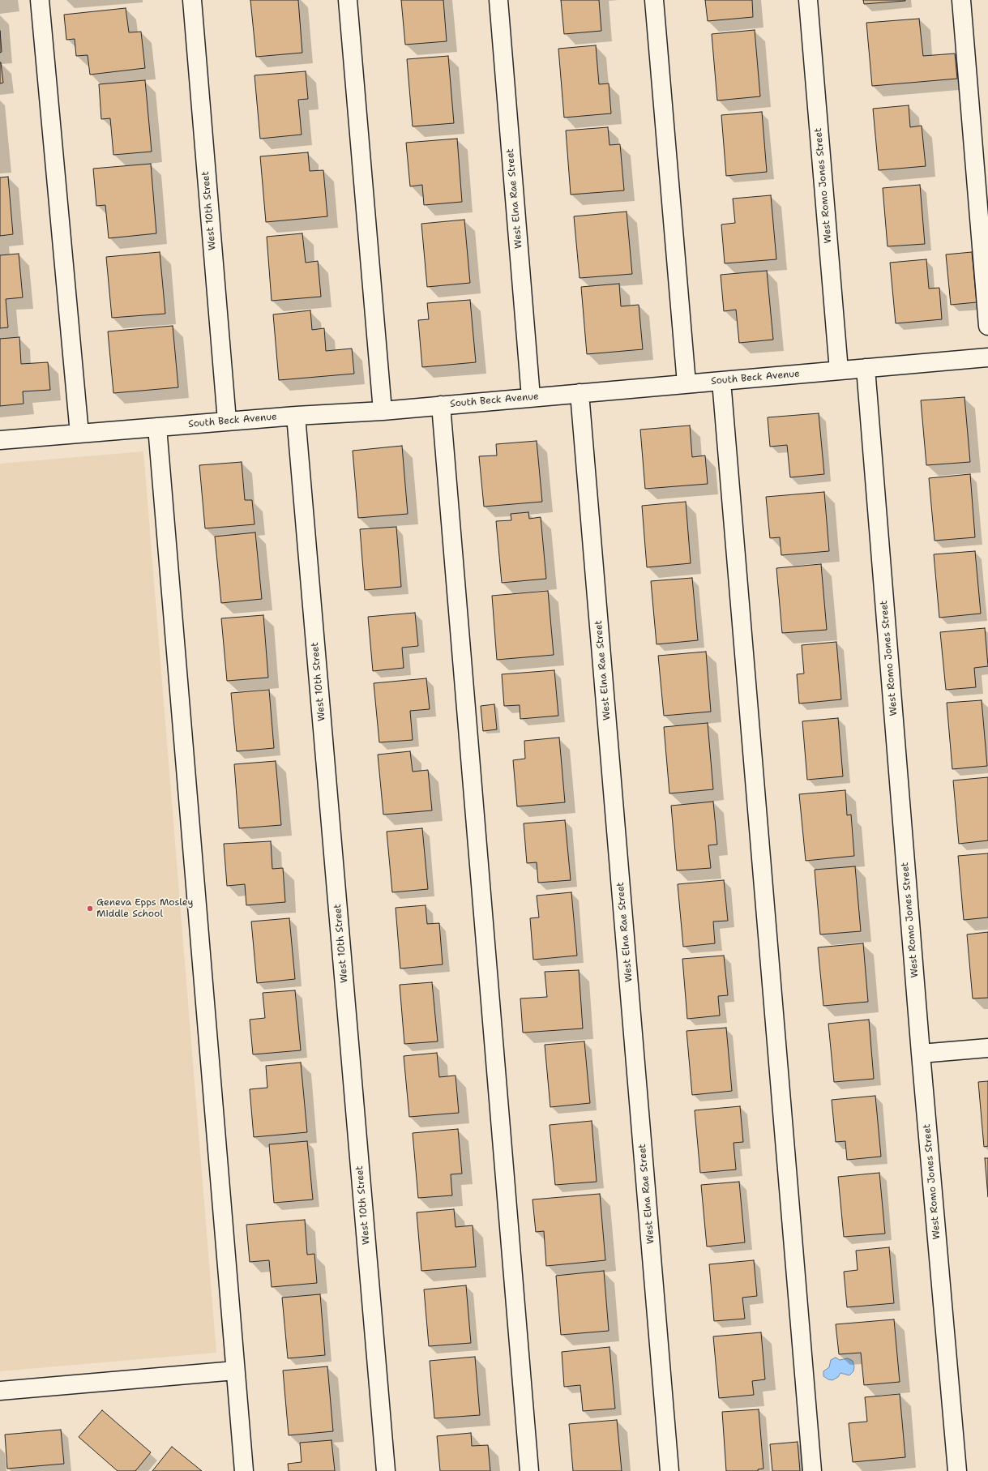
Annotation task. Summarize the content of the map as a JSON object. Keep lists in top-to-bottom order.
{
  "streets": {
    "street": [
      "West Romo Jones Street",
      "West Elna Rae Street",
      "West 10th Street",
      "South Beck Avenue"
    ]
  },
  "crossings": [
    ["West Romo Jones Street", "South Beck Avenue"],
    ["West Elna Rae Street", "South Beck Avenue"],
    ["West 10th Street", "South Beck Avenue"]
  ],
  "places": ["Geneva Epps Mosley Middle School"]
}
